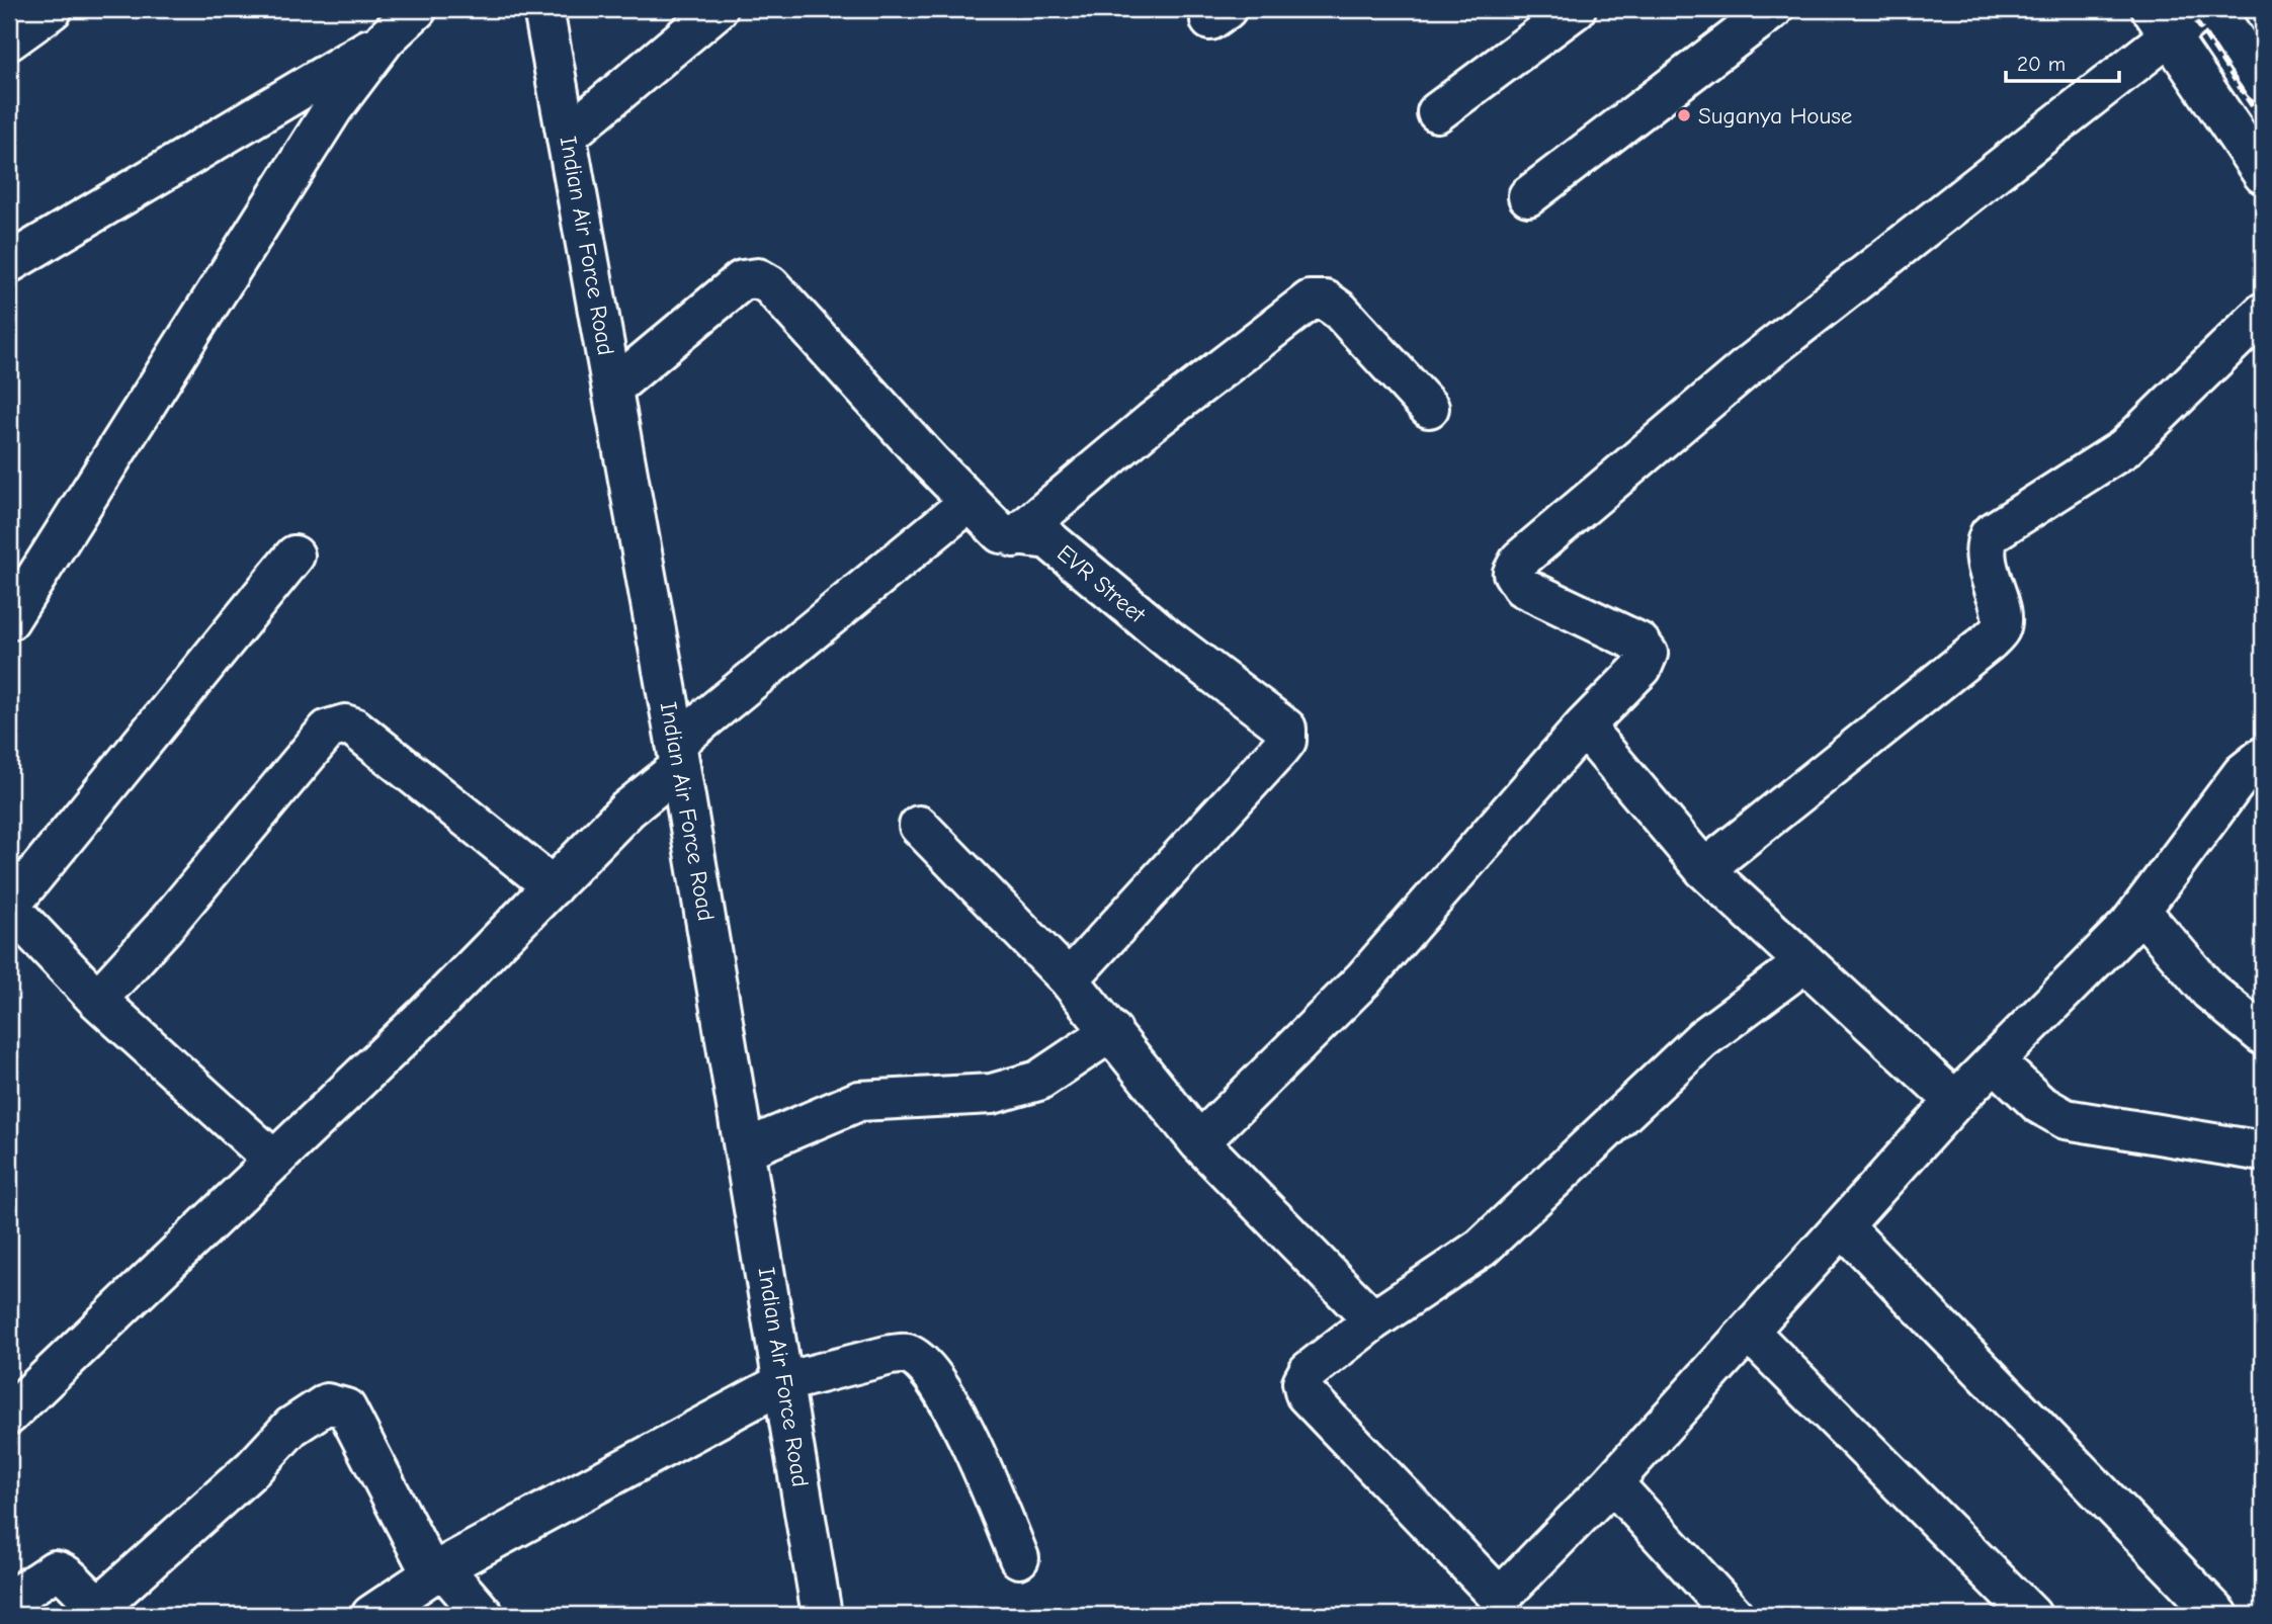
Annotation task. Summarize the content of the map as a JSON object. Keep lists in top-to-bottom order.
{
  "streets": {
    "main road": ["Indian Air Force Road", "EVR Street"]
  },
  "places": ["Suganya House"],
  "scale_bar": "20 m"
}
